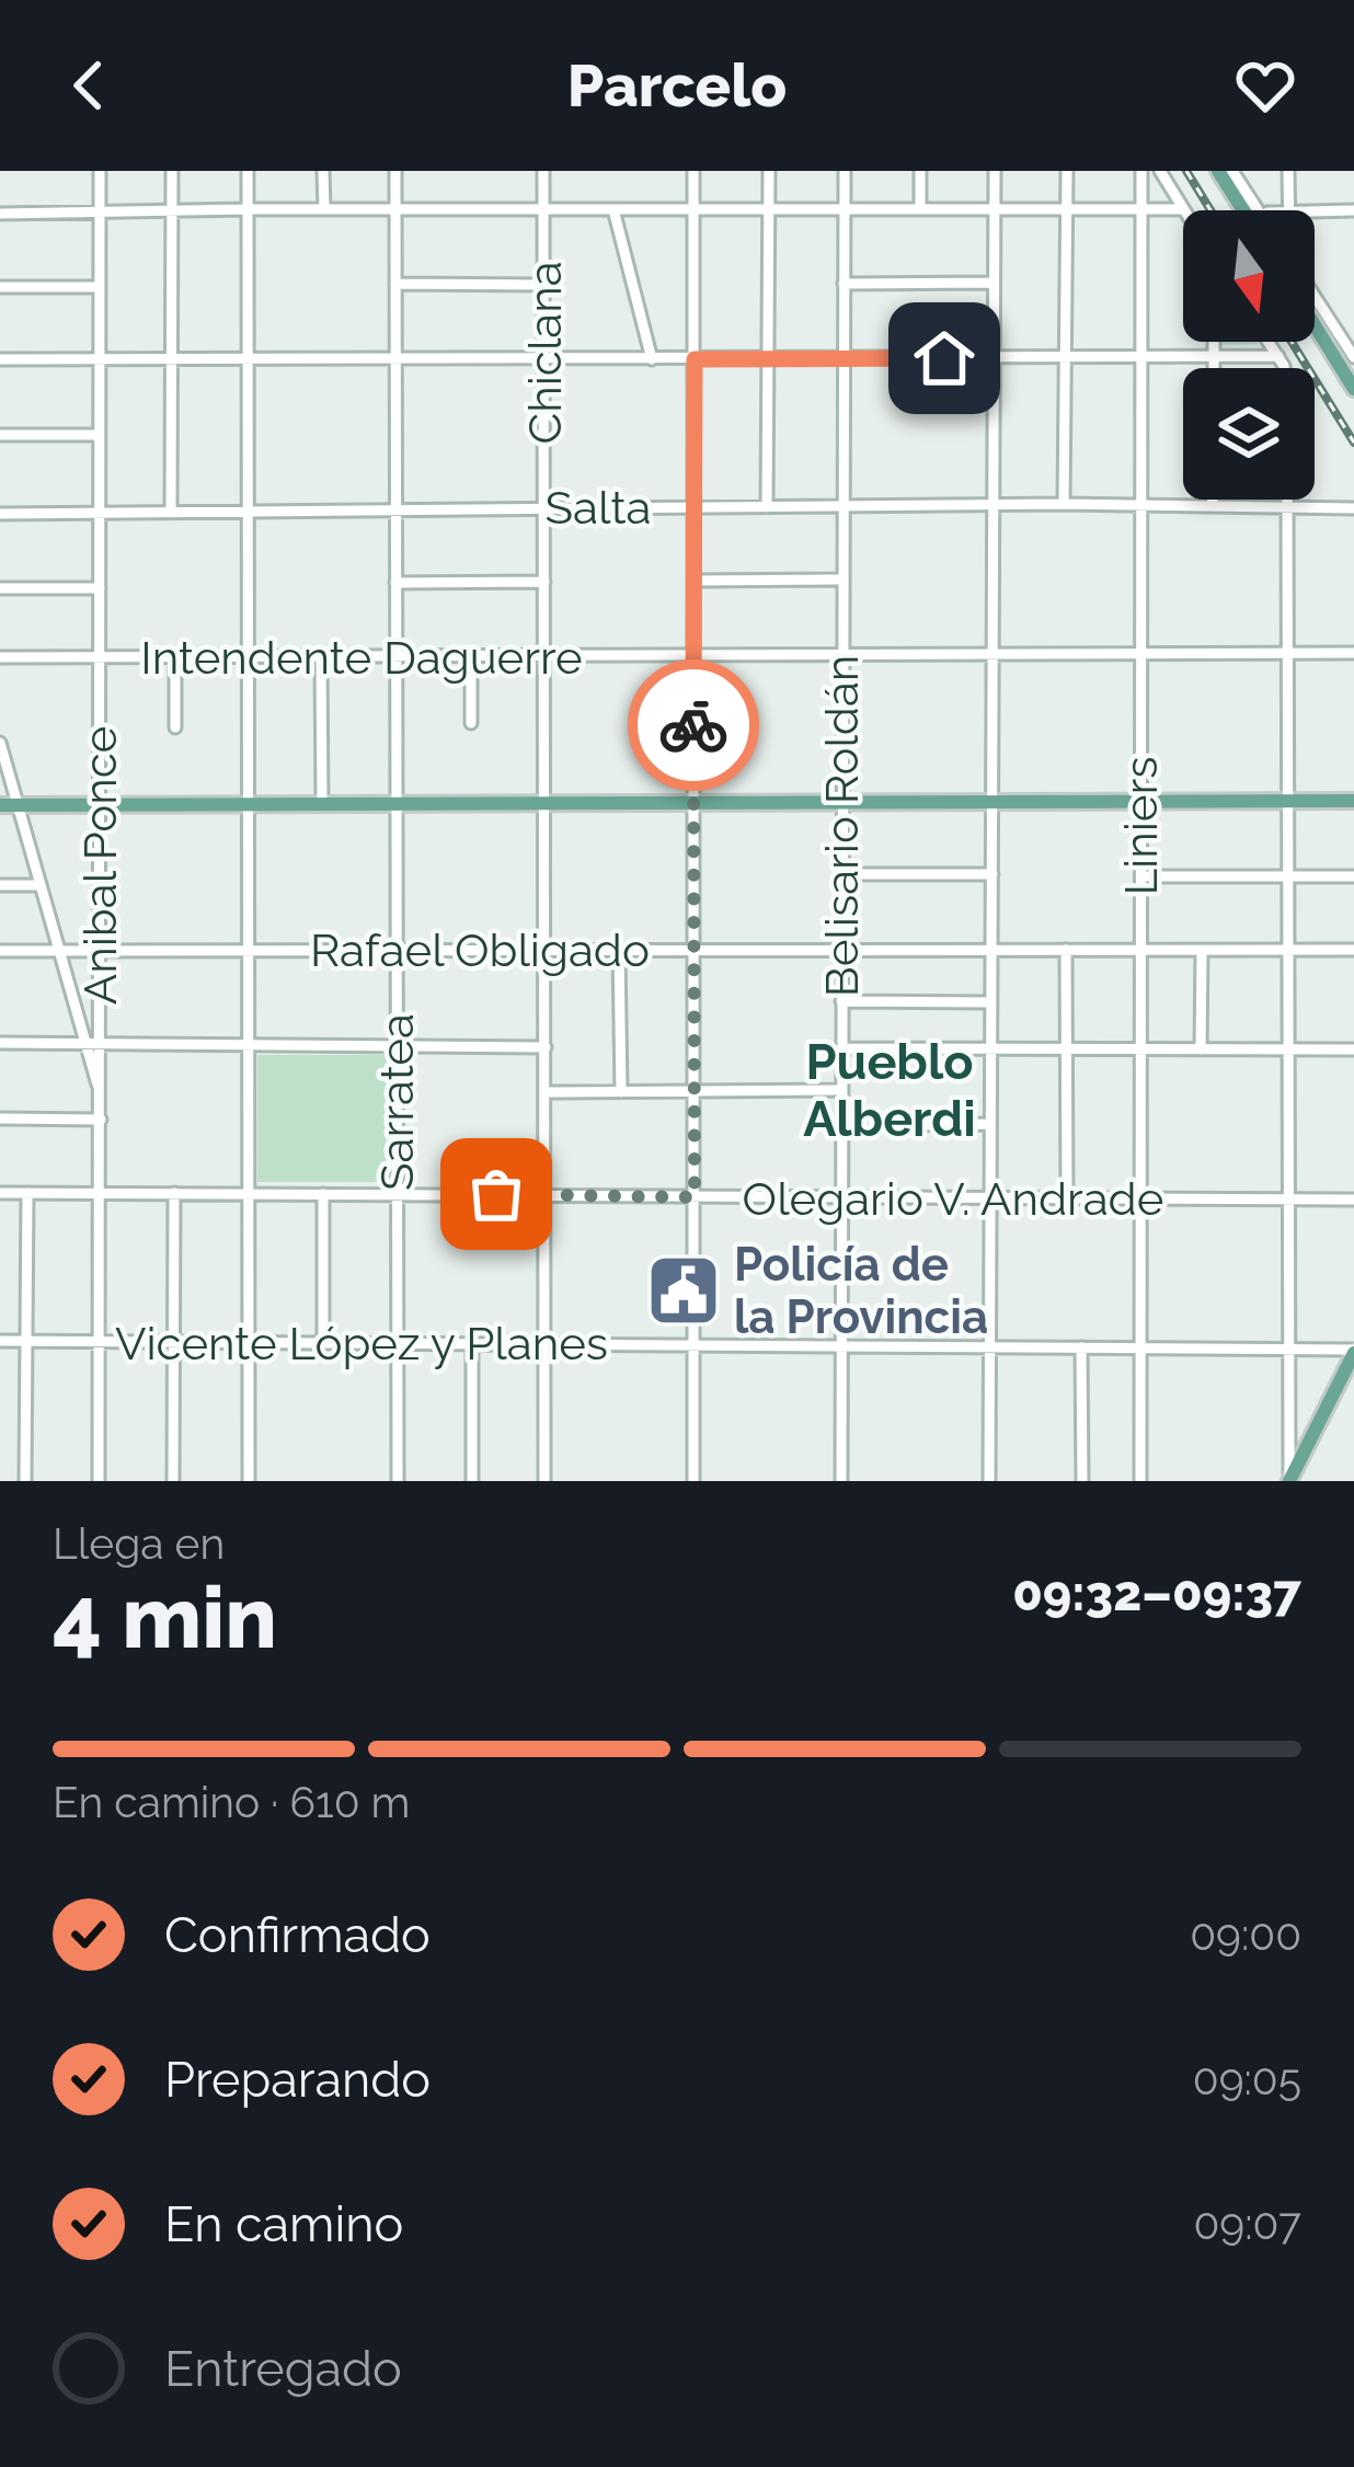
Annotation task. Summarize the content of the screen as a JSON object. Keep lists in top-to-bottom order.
{
  "streets": {
    "street": [
      "Chiclana",
      "Salta",
      "Intendente Daguerre",
      "Belisario Roldán",
      "Liniers",
      "Anibal Ponce",
      "Rafael Obligado",
      "Sarratea",
      "Olegario V. Andrade",
      "Vicente López y Planes"
    ]
  },
  "crossings": [
    ["Chiclana", "Salta"],
    ["Chiclana", "Intendente Daguerre"],
    ["Chiclana", "Rafael Obligado"],
    ["Chiclana", "Olegario V. Andrade"],
    ["Chiclana", "Vicente López y Planes"],
    ["Salta", "Belisario Roldán"],
    ["Salta", "Liniers"],
    ["Salta", "Anibal Ponce"],
    ["Salta", "Sarratea"],
    ["Intendente Daguerre", "Belisario Roldán"],
    ["Intendente Daguerre", "Liniers"],
    ["Intendente Daguerre", "Anibal Ponce"],
    ["Intendente Daguerre", "Sarratea"],
    ["Belisario Roldán", "Rafael Obligado"],
    ["Belisario Roldán", "Olegario V. Andrade"],
    ["Belisario Roldán", "Vicente López y Planes"],
    ["Liniers", "Rafael Obligado"],
    ["Liniers", "Olegario V. Andrade"],
    ["Liniers", "Vicente López y Planes"],
    ["Anibal Ponce", "Rafael Obligado"],
    ["Anibal Ponce", "Olegario V. Andrade"],
    ["Anibal Ponce", "Vicente López y Planes"],
    ["Rafael Obligado", "Sarratea"],
    ["Sarratea", "Olegario V. Andrade"],
    ["Sarratea", "Vicente López y Planes"]
  ],
  "districts": ["Pueblo Alberdi"],
  "places": {
    "public building": ["Policía de la Provincia"]
  },
  "north": "bottom",
  "page": {
    "header": "Parcelo",
    "heading": ["4 min", "Llega en", "09:32–09:37"],
    "bar": "En camino · 610 m",
    "list": [
      ["Confirmado", "09:00"],
      ["Preparando", "09:05"],
      ["En camino", "09:07"],
      "Entregado"
    ]
  }
}
